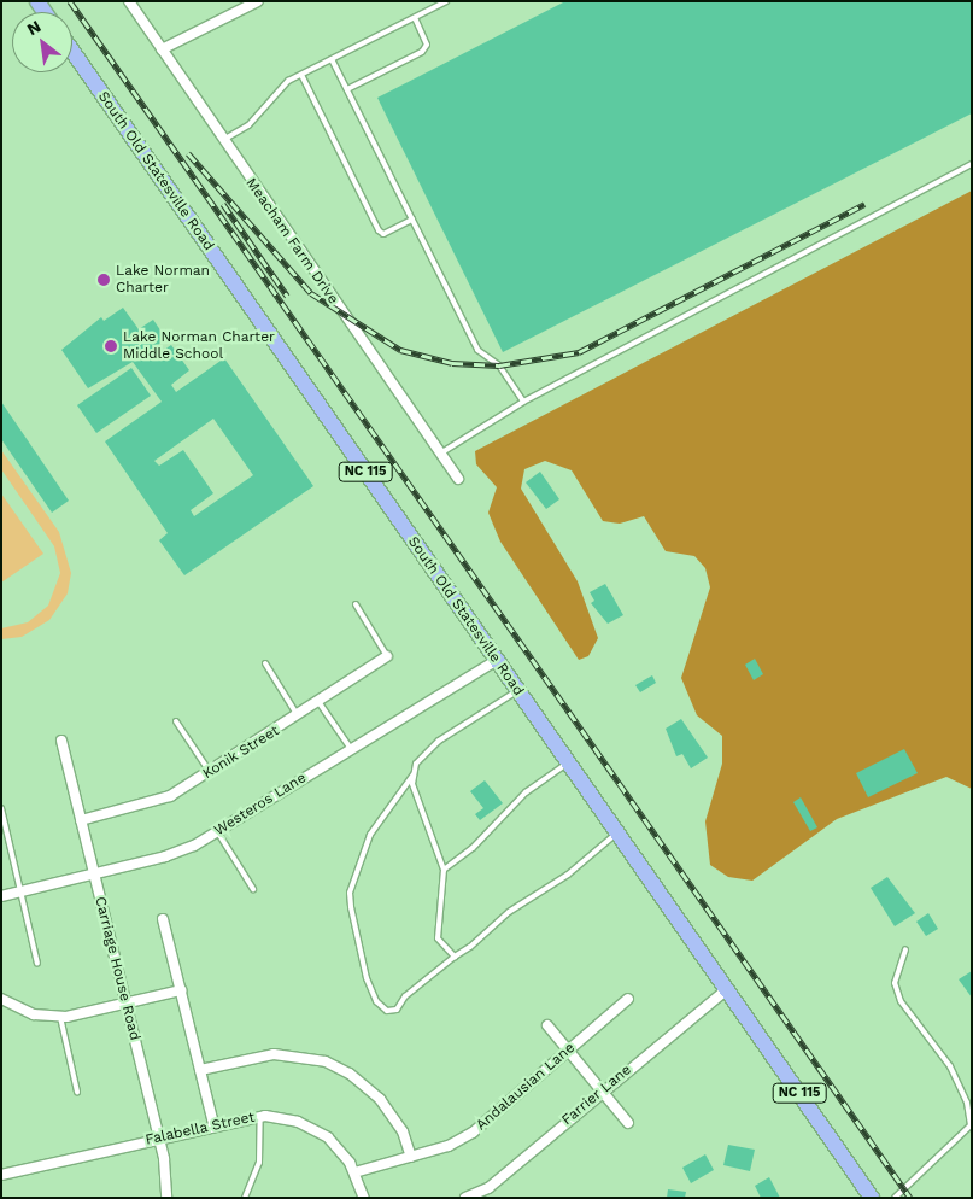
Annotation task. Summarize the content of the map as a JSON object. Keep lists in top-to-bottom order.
{
  "streets": {
    "main road": ["South Old Statesville Road", "NC 115"],
    "street": [
      "Meacham Farm Drive",
      "Konik Street",
      "Westeros Lane",
      "Carriage House Road",
      "Andalausian Lane",
      "Farrier Lane",
      "Falabella Street"
    ]
  },
  "crossings": [
    ["South Old Statesville Road", "Westeros Lane"],
    ["South Old Statesville Road", "Farrier Lane"],
    ["Konik Street", "Carriage House Road"],
    ["Westeros Lane", "Carriage House Road"],
    ["Carriage House Road", "Falabella Street"],
    ["Andalausian Lane", "Falabella Street"]
  ],
  "places": ["Lake Norman Charter", "Lake Norman Charter Middle School"],
  "north": "top left"
}
